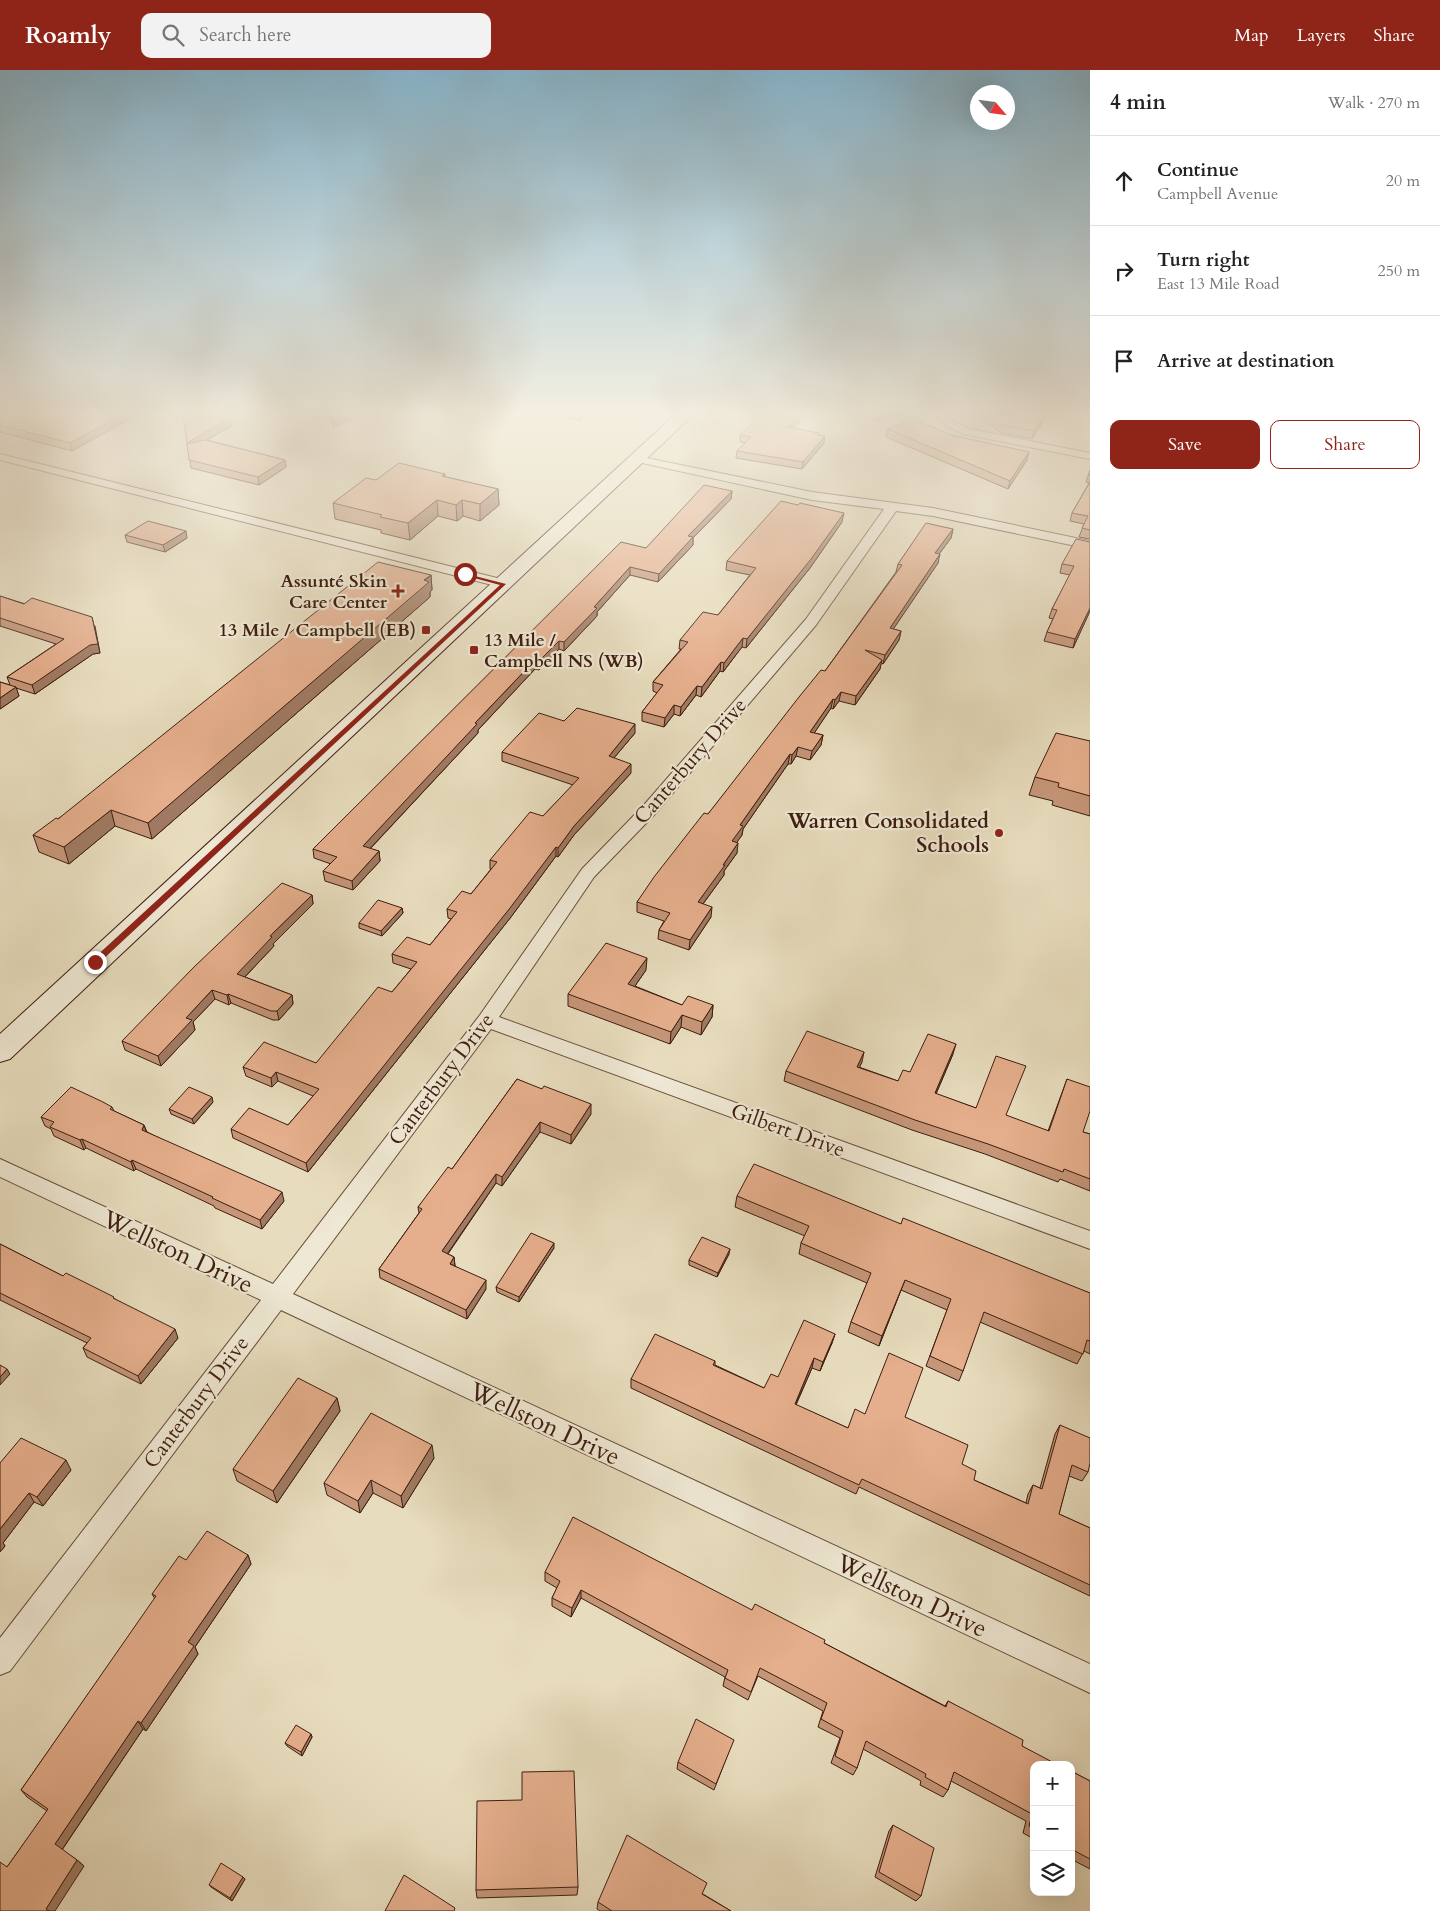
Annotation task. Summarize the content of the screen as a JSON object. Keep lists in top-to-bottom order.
{
  "streets": {
    "street": ["Canterbury Drive", "Gilbert Drive", "Wellston Drive"]
  },
  "crossings": [
    ["Canterbury Drive", "Gilbert Drive"],
    ["Canterbury Drive", "Wellston Drive"]
  ],
  "places": {
    "health": ["Assunté Skin Care Center"],
    "transit": ["13 Mile / Campbell (EB)", "13 Mile / Campbell NS (WB)"],
    "other": ["Warren Consolidated Schools"]
  },
  "north": "bottom right",
  "page": {
    "header": "Roamly",
    "search": "Search here",
    "nav": ["Map", "Layers", "Share"],
    "heading": ["4 min", "Walk · 270 m"],
    "list": [
      ["Continue", "Campbell Avenue", "20 m"],
      ["Turn right", "East 13 Mile Road", "250 m"],
      "Arrive at destination"
    ],
    "buttons": ["Save", "Share"],
    "map_buttons": ["+", "−"]
  }
}
